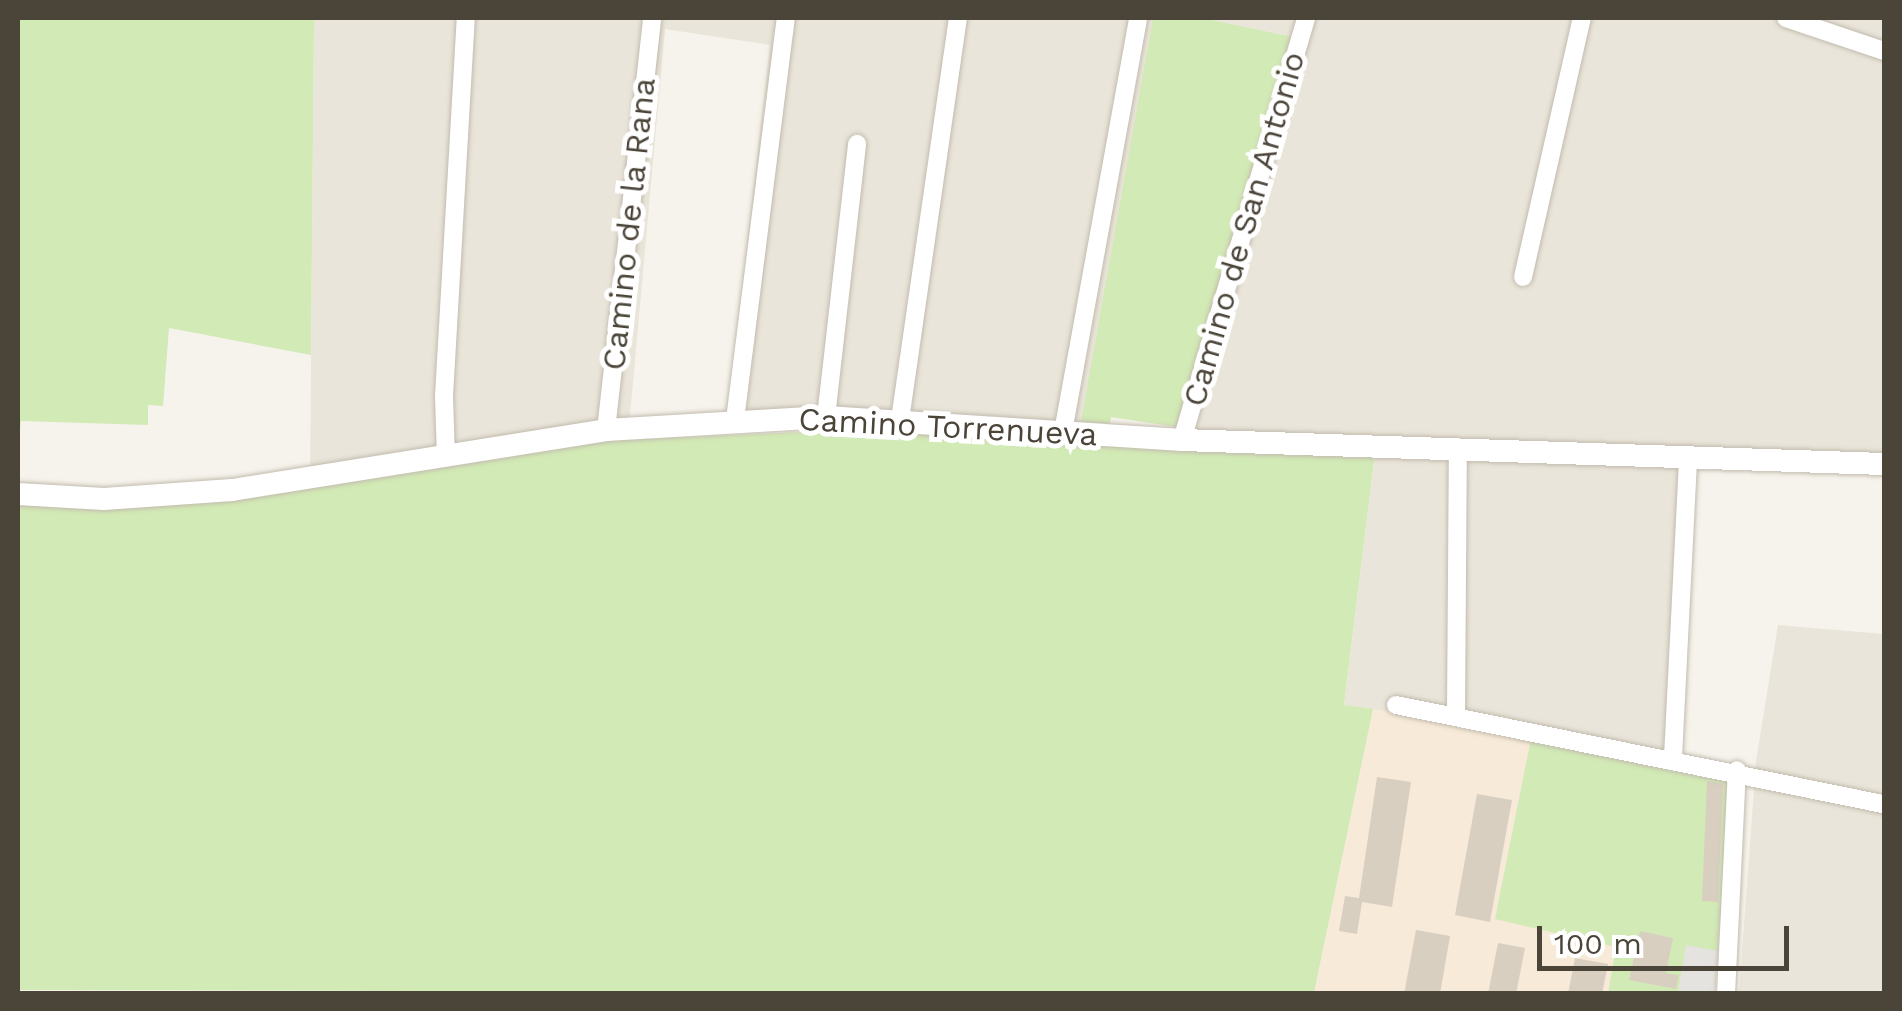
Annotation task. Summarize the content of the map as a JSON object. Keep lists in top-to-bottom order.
{
  "streets": {
    "street": ["Camino de la Rana", "Camino de San Antonio", "Camino Torrenueva"]
  },
  "crossings": [
    ["Camino de la Rana", "Camino Torrenueva"],
    ["Camino de San Antonio", "Camino Torrenueva"]
  ],
  "scale_bar": "100 m"
}
